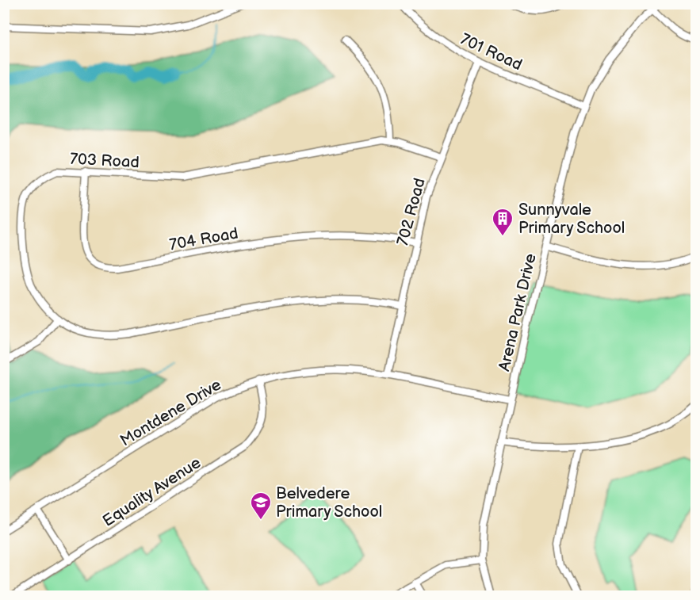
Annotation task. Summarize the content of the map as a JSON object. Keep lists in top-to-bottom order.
{
  "streets": {
    "street": [
      "701 Road",
      "703 Road",
      "702 Road",
      "704 Road",
      "Arena Park Drive",
      "Montdene Drive",
      "Equality Avenue"
    ]
  },
  "crossings": [
    ["701 Road", "702 Road"],
    ["701 Road", "Arena Park Drive"],
    ["703 Road", "702 Road"],
    ["703 Road", "704 Road"],
    ["702 Road", "704 Road"],
    ["702 Road", "Montdene Drive"],
    ["Arena Park Drive", "Montdene Drive"],
    ["Montdene Drive", "Equality Avenue"]
  ],
  "places": {
    "building": ["Sunnyvale Primary School"],
    "school or university": ["Belvedere Primary School"]
  }
}
